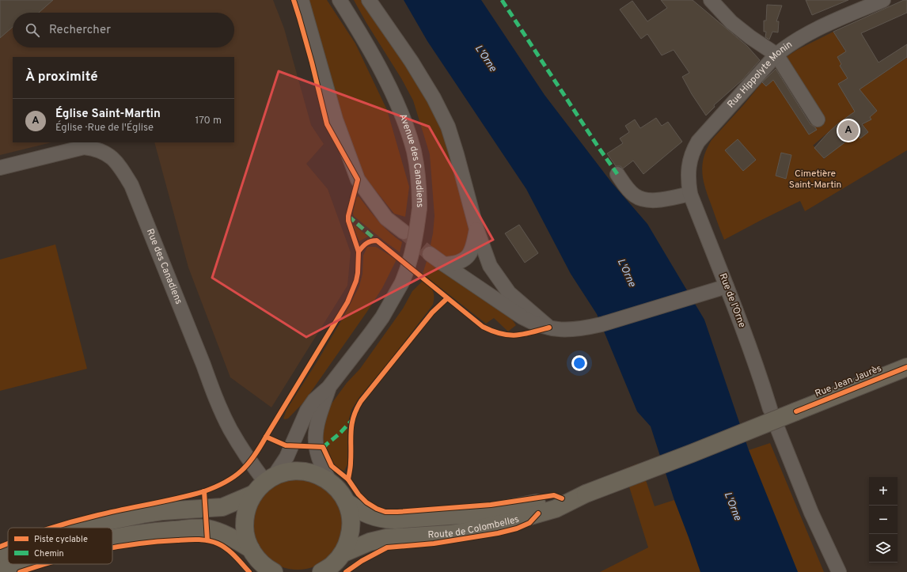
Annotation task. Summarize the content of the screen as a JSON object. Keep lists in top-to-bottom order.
{
  "streets": {
    "main road": ["Rue Jean Jaurès", "Route de Colombelles"],
    "street": [
      "Rue Hippolyte Monin",
      "Avenue des Canadiens",
      "Rue des Canadiens",
      "Rue de l'Orne"
    ]
  },
  "crossings": [
    ["Rue Hippolyte Monin", "Rue de l'Orne"],
    ["Avenue des Canadiens", "Rue des Canadiens"],
    ["Avenue des Canadiens", "Route de Colombelles"],
    ["Rue des Canadiens", "Route de Colombelles"],
    ["Rue Jean Jaurès", "Route de Colombelles"]
  ],
  "water": ["L'Orne"],
  "parks": ["Cimetière Saint-Martin"],
  "legend": ["Piste cyclable", "Chemin"],
  "page": {
    "search": "Rechercher",
    "heading": "À proximité",
    "list": [
      {
        "mark": "A",
        "name": "Église Saint-Martin",
        "note": "Église · Rue de l'Église",
        "value": "170 m"
      }
    ],
    "pins": "A",
    "map_buttons": ["+", "−"]
  }
}
